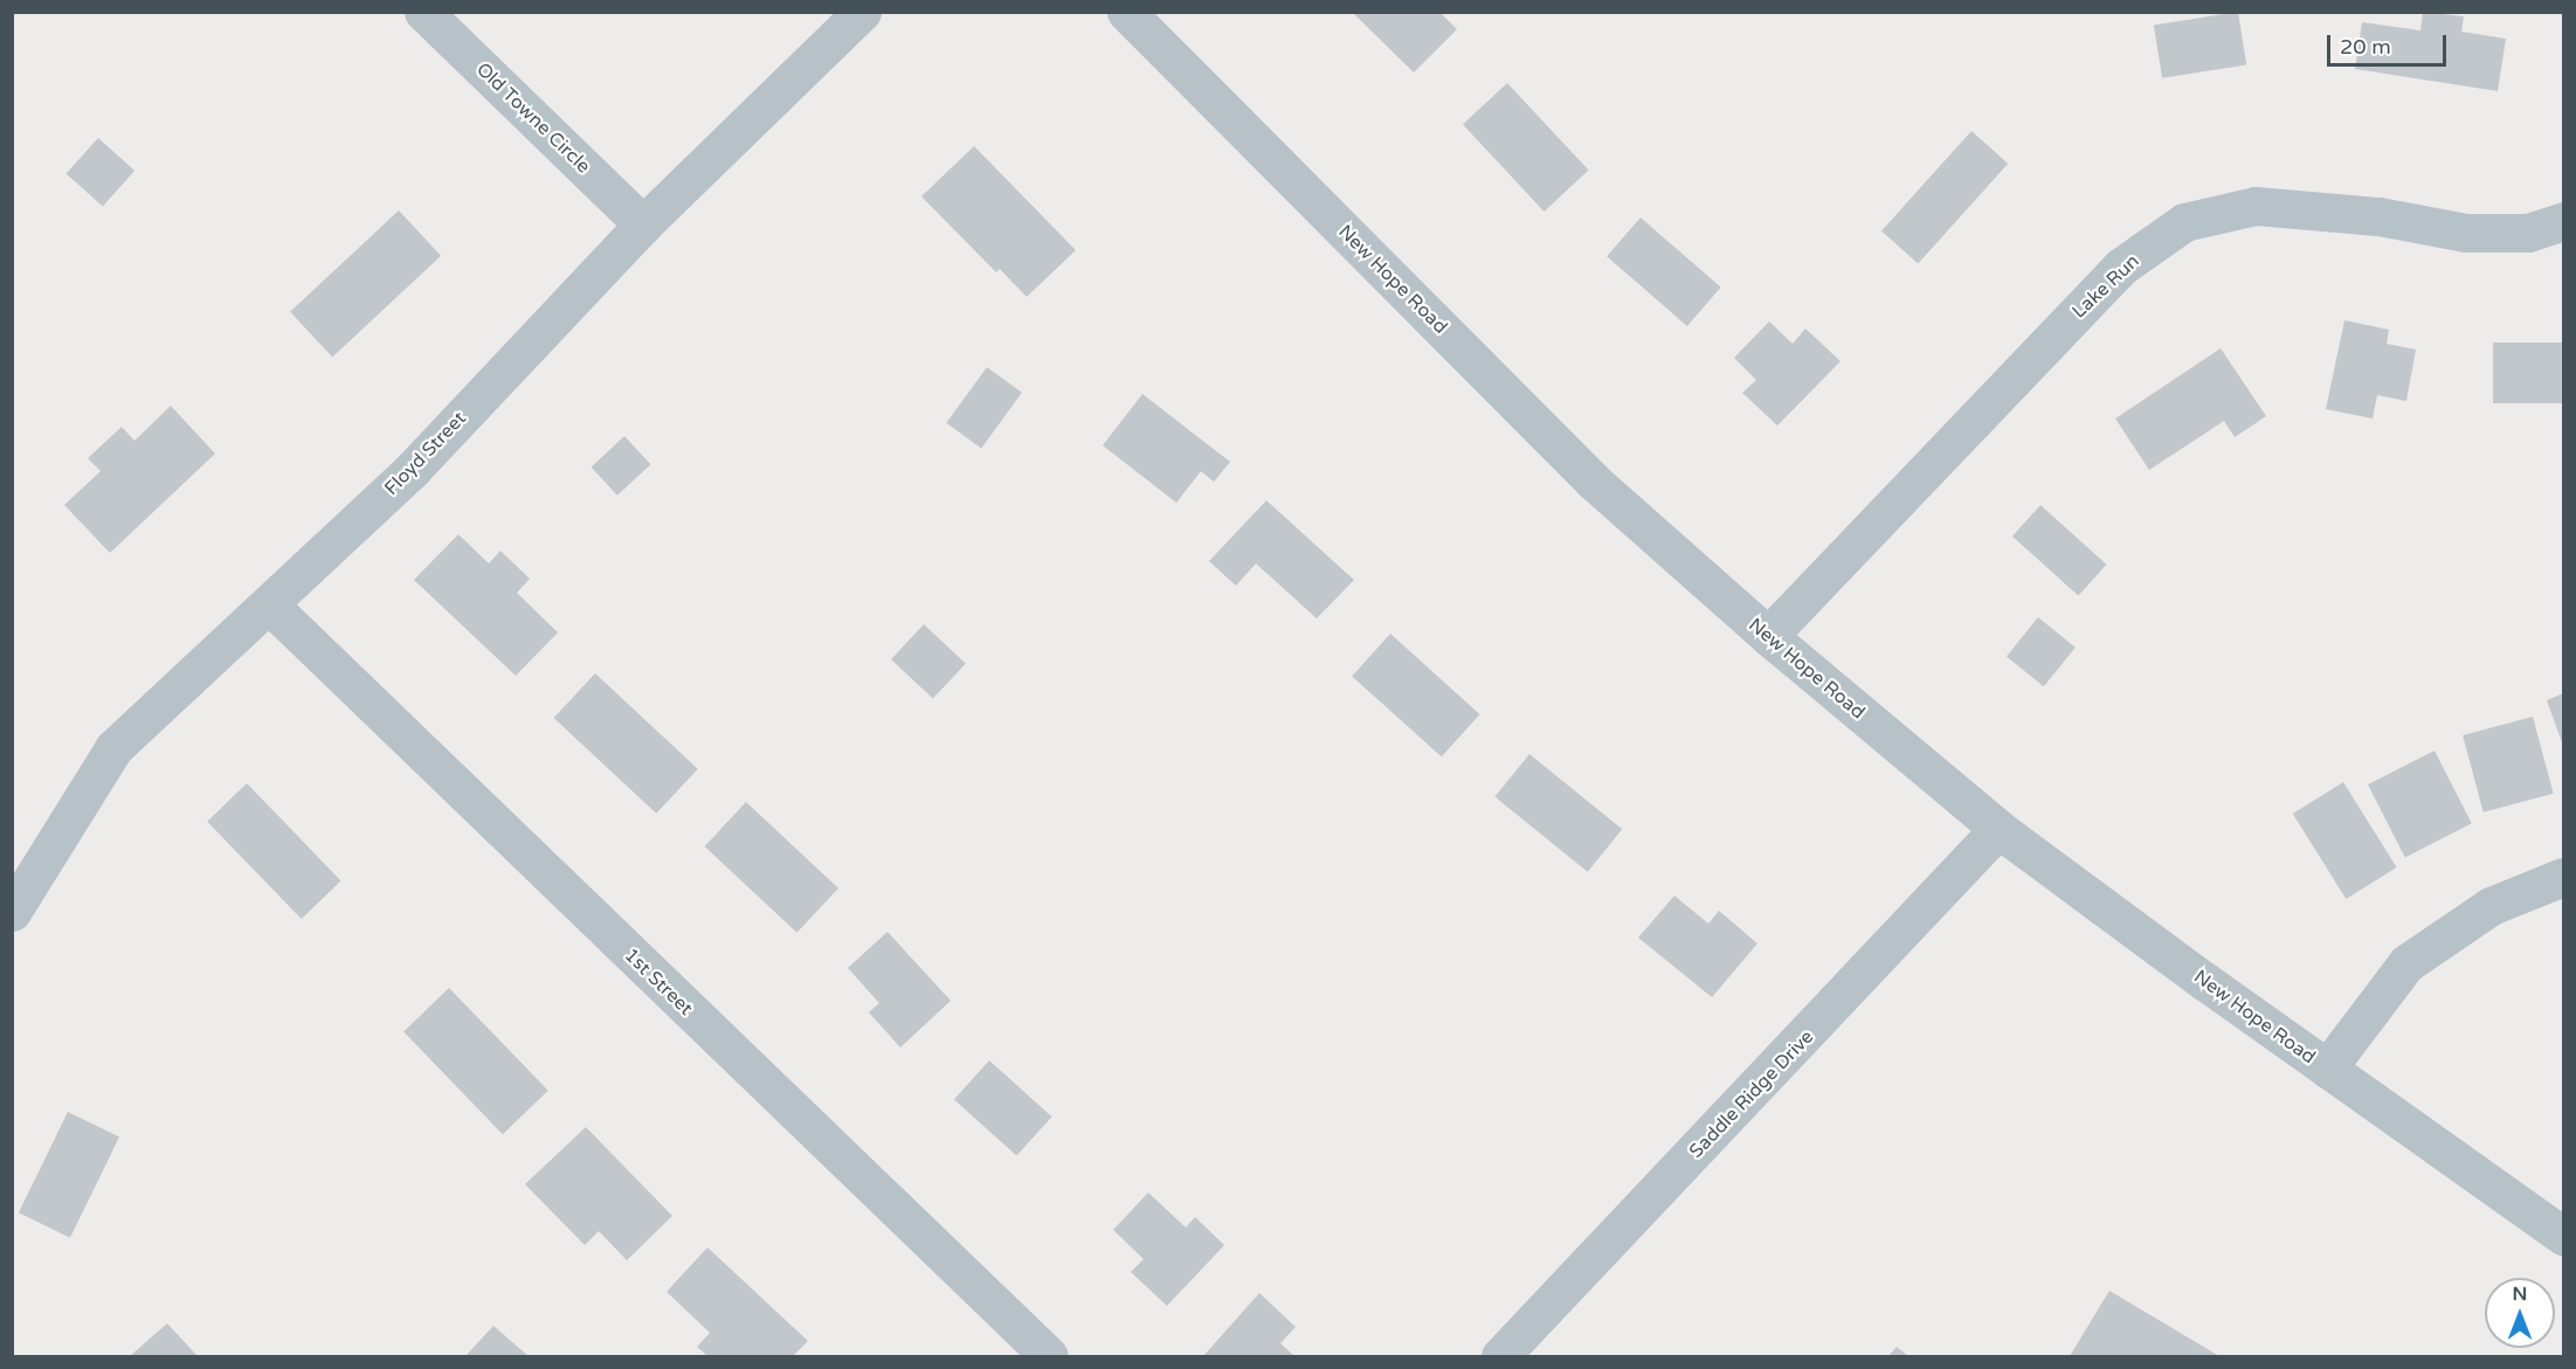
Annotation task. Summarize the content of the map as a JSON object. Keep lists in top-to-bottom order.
{
  "streets": {
    "street": [
      "Old Towne Circle",
      "New Hope Road",
      "Lake Run",
      "Floyd Street",
      "1st Street",
      "Saddle Ridge Drive"
    ]
  },
  "crossings": [
    ["Old Towne Circle", "Floyd Street"],
    ["New Hope Road", "Lake Run"],
    ["New Hope Road", "Saddle Ridge Drive"],
    ["Floyd Street", "1st Street"]
  ],
  "scale_bar": "20 m",
  "north": "top"
}
